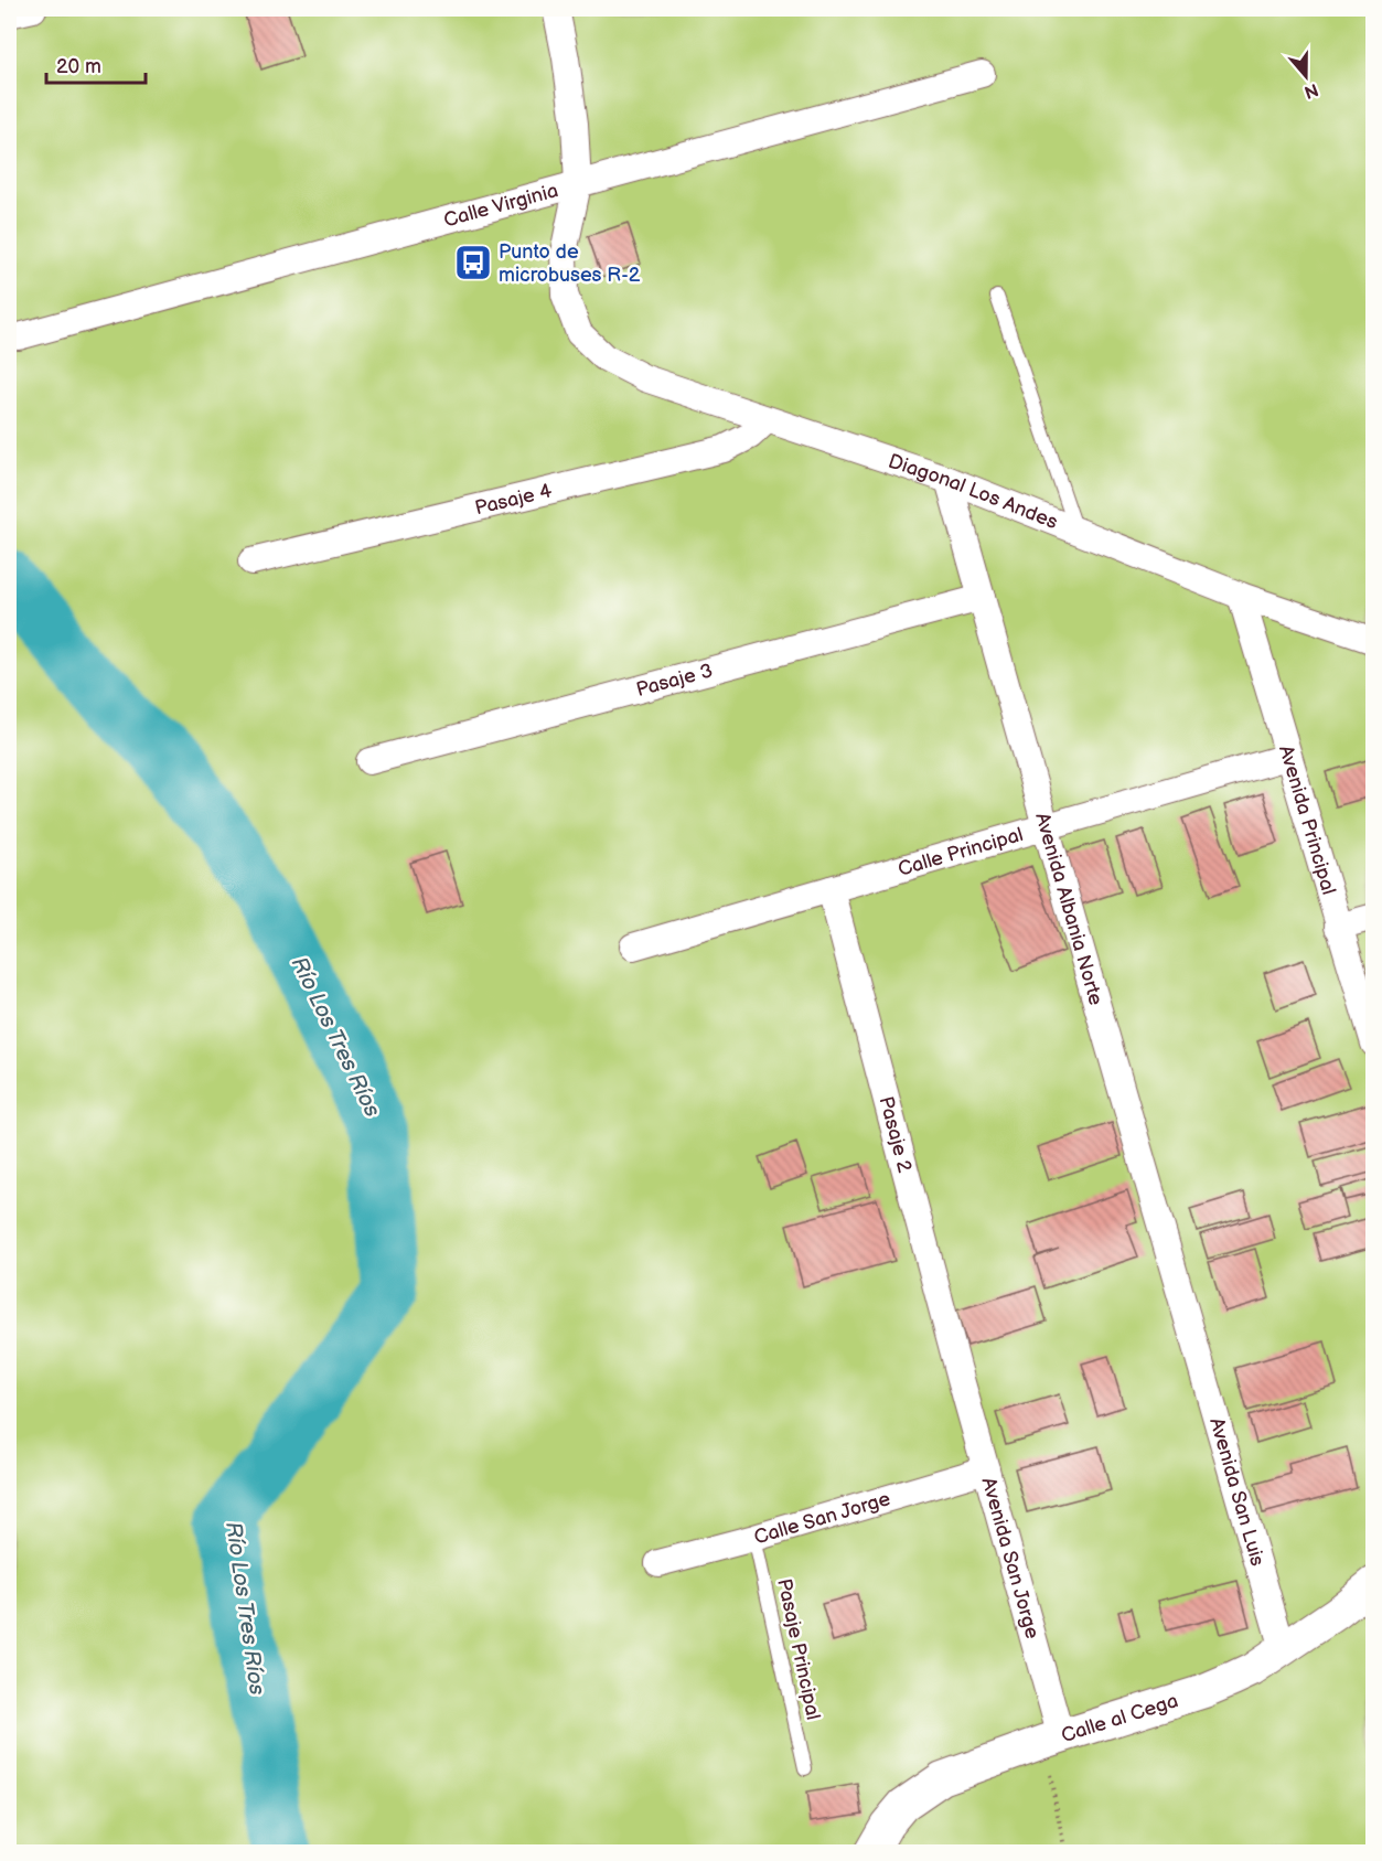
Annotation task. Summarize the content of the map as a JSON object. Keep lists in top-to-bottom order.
{
  "streets": {
    "street": [
      "Calle Virginia",
      "Diagonal Los Andes",
      "Pasaje 4",
      "Pasaje 3",
      "Avenida Principal",
      "Calle Principal",
      "Avenida Albania Norte",
      "Pasaje 2",
      "Avenida San Luis",
      "Calle San Jorge",
      "Avenida San Jorge",
      "Calle al Cega"
    ],
    "lane": ["Pasaje Principal"]
  },
  "crossings": [
    ["Calle Virginia", "Diagonal Los Andes"],
    ["Diagonal Los Andes", "Pasaje 4"],
    ["Diagonal Los Andes", "Avenida Principal"],
    ["Diagonal Los Andes", "Avenida Albania Norte"],
    ["Pasaje 3", "Avenida Albania Norte"],
    ["Avenida Principal", "Calle Principal"],
    ["Calle Principal", "Avenida Albania Norte"],
    ["Calle Principal", "Pasaje 2"],
    ["Avenida Albania Norte", "Avenida San Luis"],
    ["Pasaje 2", "Avenida San Jorge"],
    ["Avenida San Luis", "Calle al Cega"],
    ["Calle San Jorge", "Avenida San Jorge"],
    ["Calle San Jorge", "Pasaje Principal"],
    ["Avenida San Jorge", "Calle al Cega"]
  ],
  "water": ["Río Los Tres Ríos"],
  "places": {
    "bus stop": ["Punto de microbuses R-2"]
  },
  "scale_bar": "20 m",
  "north": "bottom"
}
